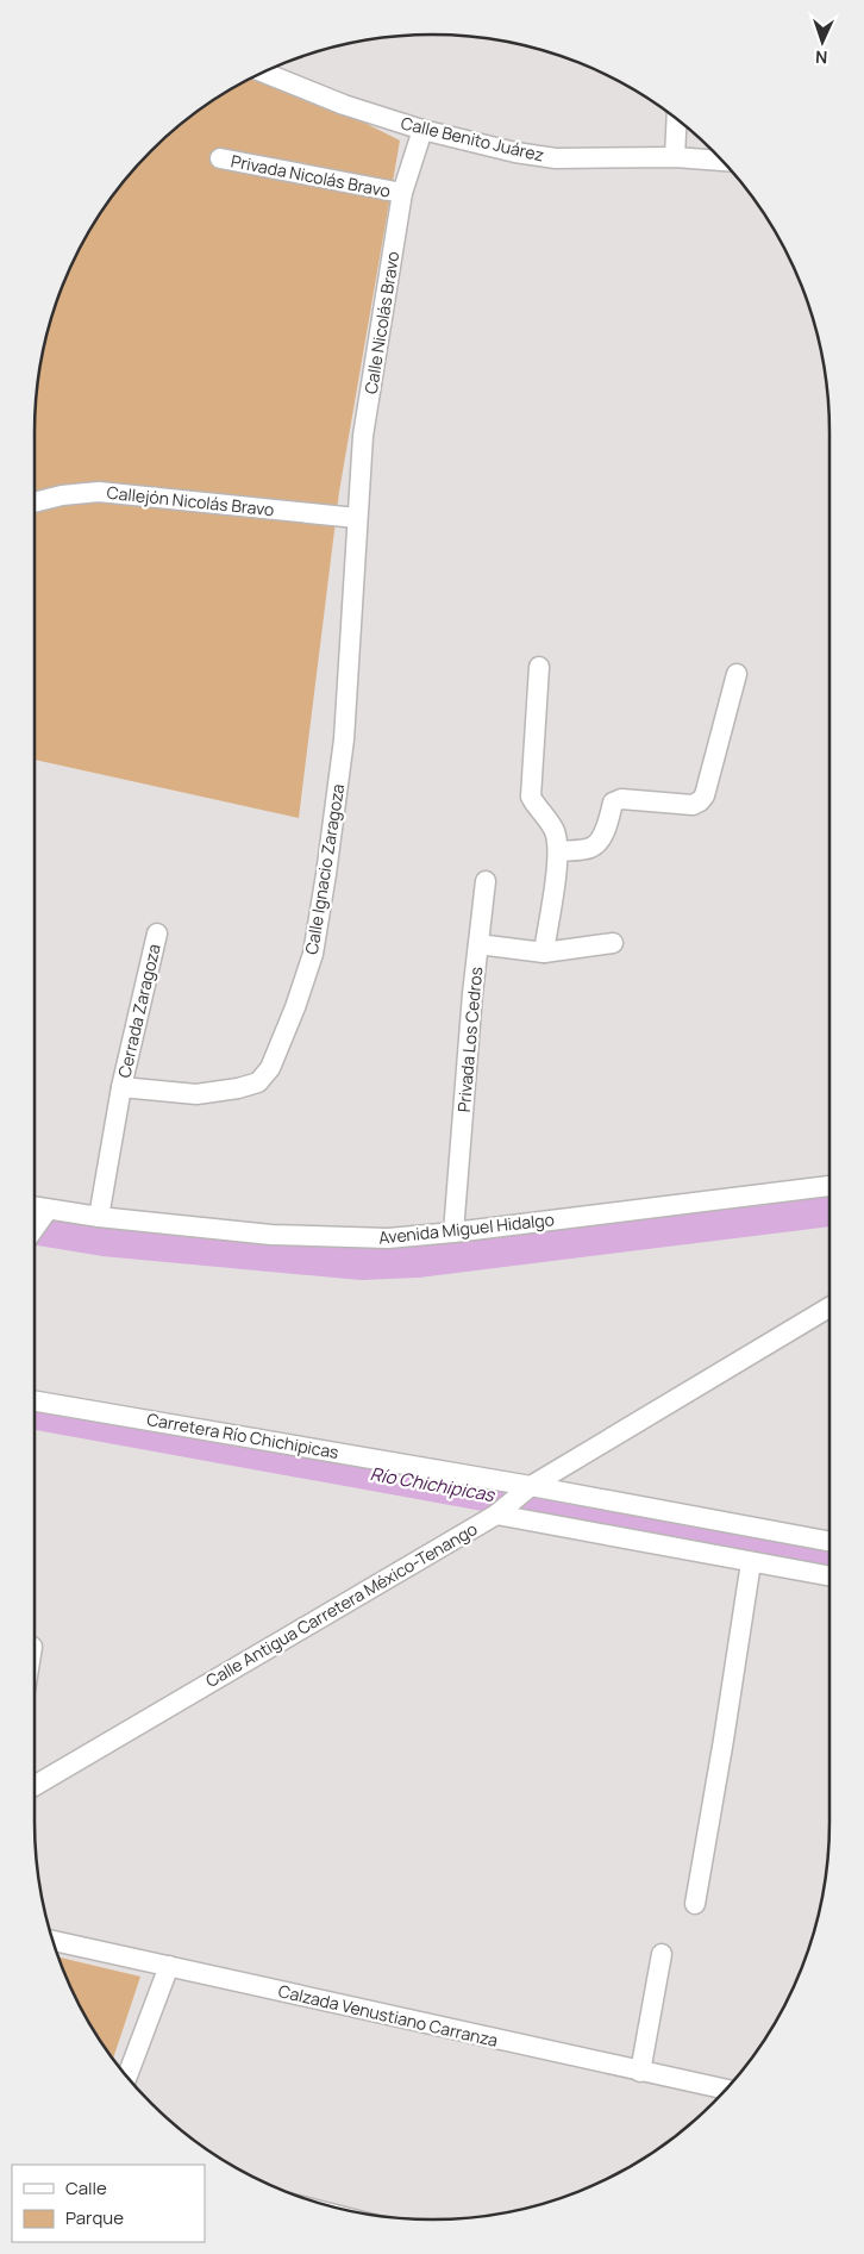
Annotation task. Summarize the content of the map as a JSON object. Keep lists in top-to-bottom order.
{
  "streets": {
    "street": [
      "Calle Benito Juárez",
      "Privada Nicolás Bravo",
      "Calle Nicolás Bravo",
      "Callejón Nicolás Bravo",
      "Calle Ignacio Zaragoza",
      "Cerrada Zaragoza",
      "Privada Los Cedros",
      "Avenida Miguel Hidalgo",
      "Carretera Río Chichipicas",
      "Calle Antigua Carretera México-Tenango",
      "Calzada Venustiano Carranza"
    ]
  },
  "crossings": [
    ["Calle Benito Juárez", "Calle Nicolás Bravo"],
    ["Privada Nicolás Bravo", "Calle Nicolás Bravo"],
    ["Calle Nicolás Bravo", "Callejón Nicolás Bravo"],
    ["Calle Nicolás Bravo", "Calle Ignacio Zaragoza"],
    ["Callejón Nicolás Bravo", "Calle Ignacio Zaragoza"],
    ["Calle Ignacio Zaragoza", "Cerrada Zaragoza"],
    ["Privada Los Cedros", "Avenida Miguel Hidalgo"],
    ["Carretera Río Chichipicas", "Calle Antigua Carretera México-Tenango"]
  ],
  "water": ["Río Chichipicas"],
  "legend": ["Calle", "Parque"],
  "north": "bottom"
}
